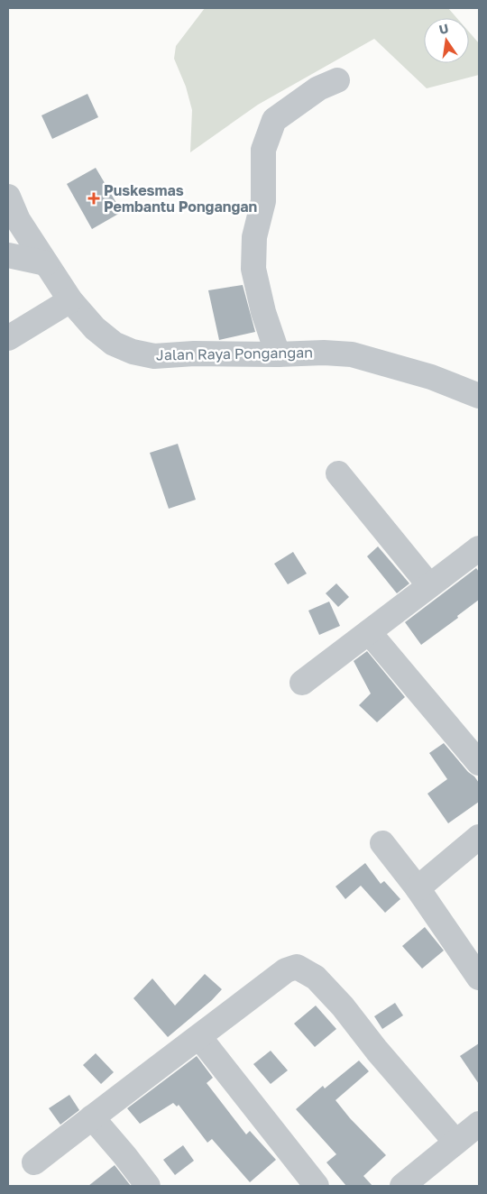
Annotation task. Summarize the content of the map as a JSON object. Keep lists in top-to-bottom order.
{
  "streets": {
    "street": ["Jalan Raya Pongangan"]
  },
  "places": {
    "health": ["Puskesmas Pembantu Pongangan"]
  },
  "north": "top"
}
